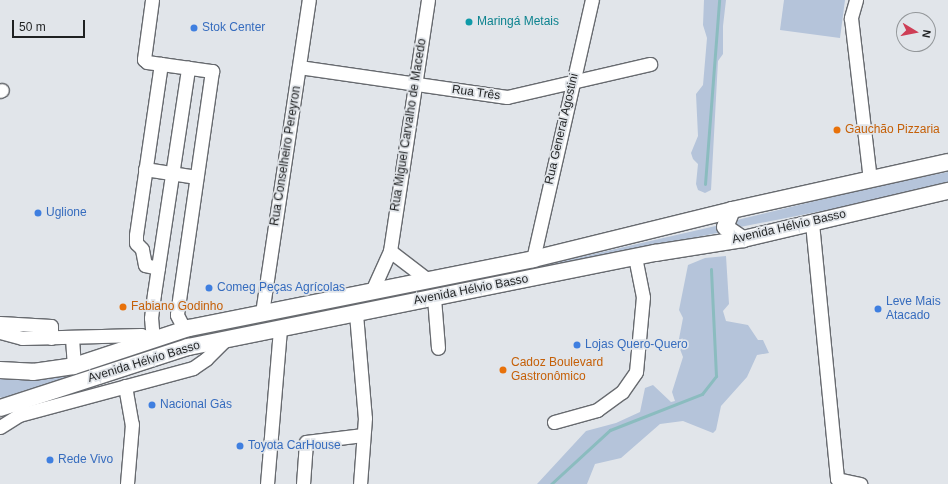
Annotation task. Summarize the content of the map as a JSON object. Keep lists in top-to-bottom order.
{
  "streets": {
    "main road": ["Avenida Hélvio Basso"],
    "street": [
      "Rua Três",
      "Rua Miguel Carvalho de Macedo",
      "Rua General Agostini",
      "Rua Conselheiro Pereyron"
    ]
  },
  "crossings": [
    ["Rua Três", "Rua Miguel Carvalho de Macedo"],
    ["Rua Três", "Rua General Agostini"],
    ["Rua Três", "Rua Conselheiro Pereyron"],
    ["Rua Miguel Carvalho de Macedo", "Avenida Hélvio Basso"],
    ["Rua General Agostini", "Avenida Hélvio Basso"],
    ["Rua Conselheiro Pereyron", "Avenida Hélvio Basso"]
  ],
  "places": [
    "Maringá Metais",
    "Stok Center",
    "Gauchão Pizzaria",
    "Uglione",
    "Comeg Peças Agrícolas",
    "Fabiano Godinho",
    "Leve Mais Atacado",
    "Lojas Quero-Quero",
    "Cadoz Boulevard Gastronômico",
    "Nacional Gàs",
    "Toyota CarHouse",
    "Rede Vivo"
  ],
  "scale_bar": "50 m",
  "north": "right"
}
